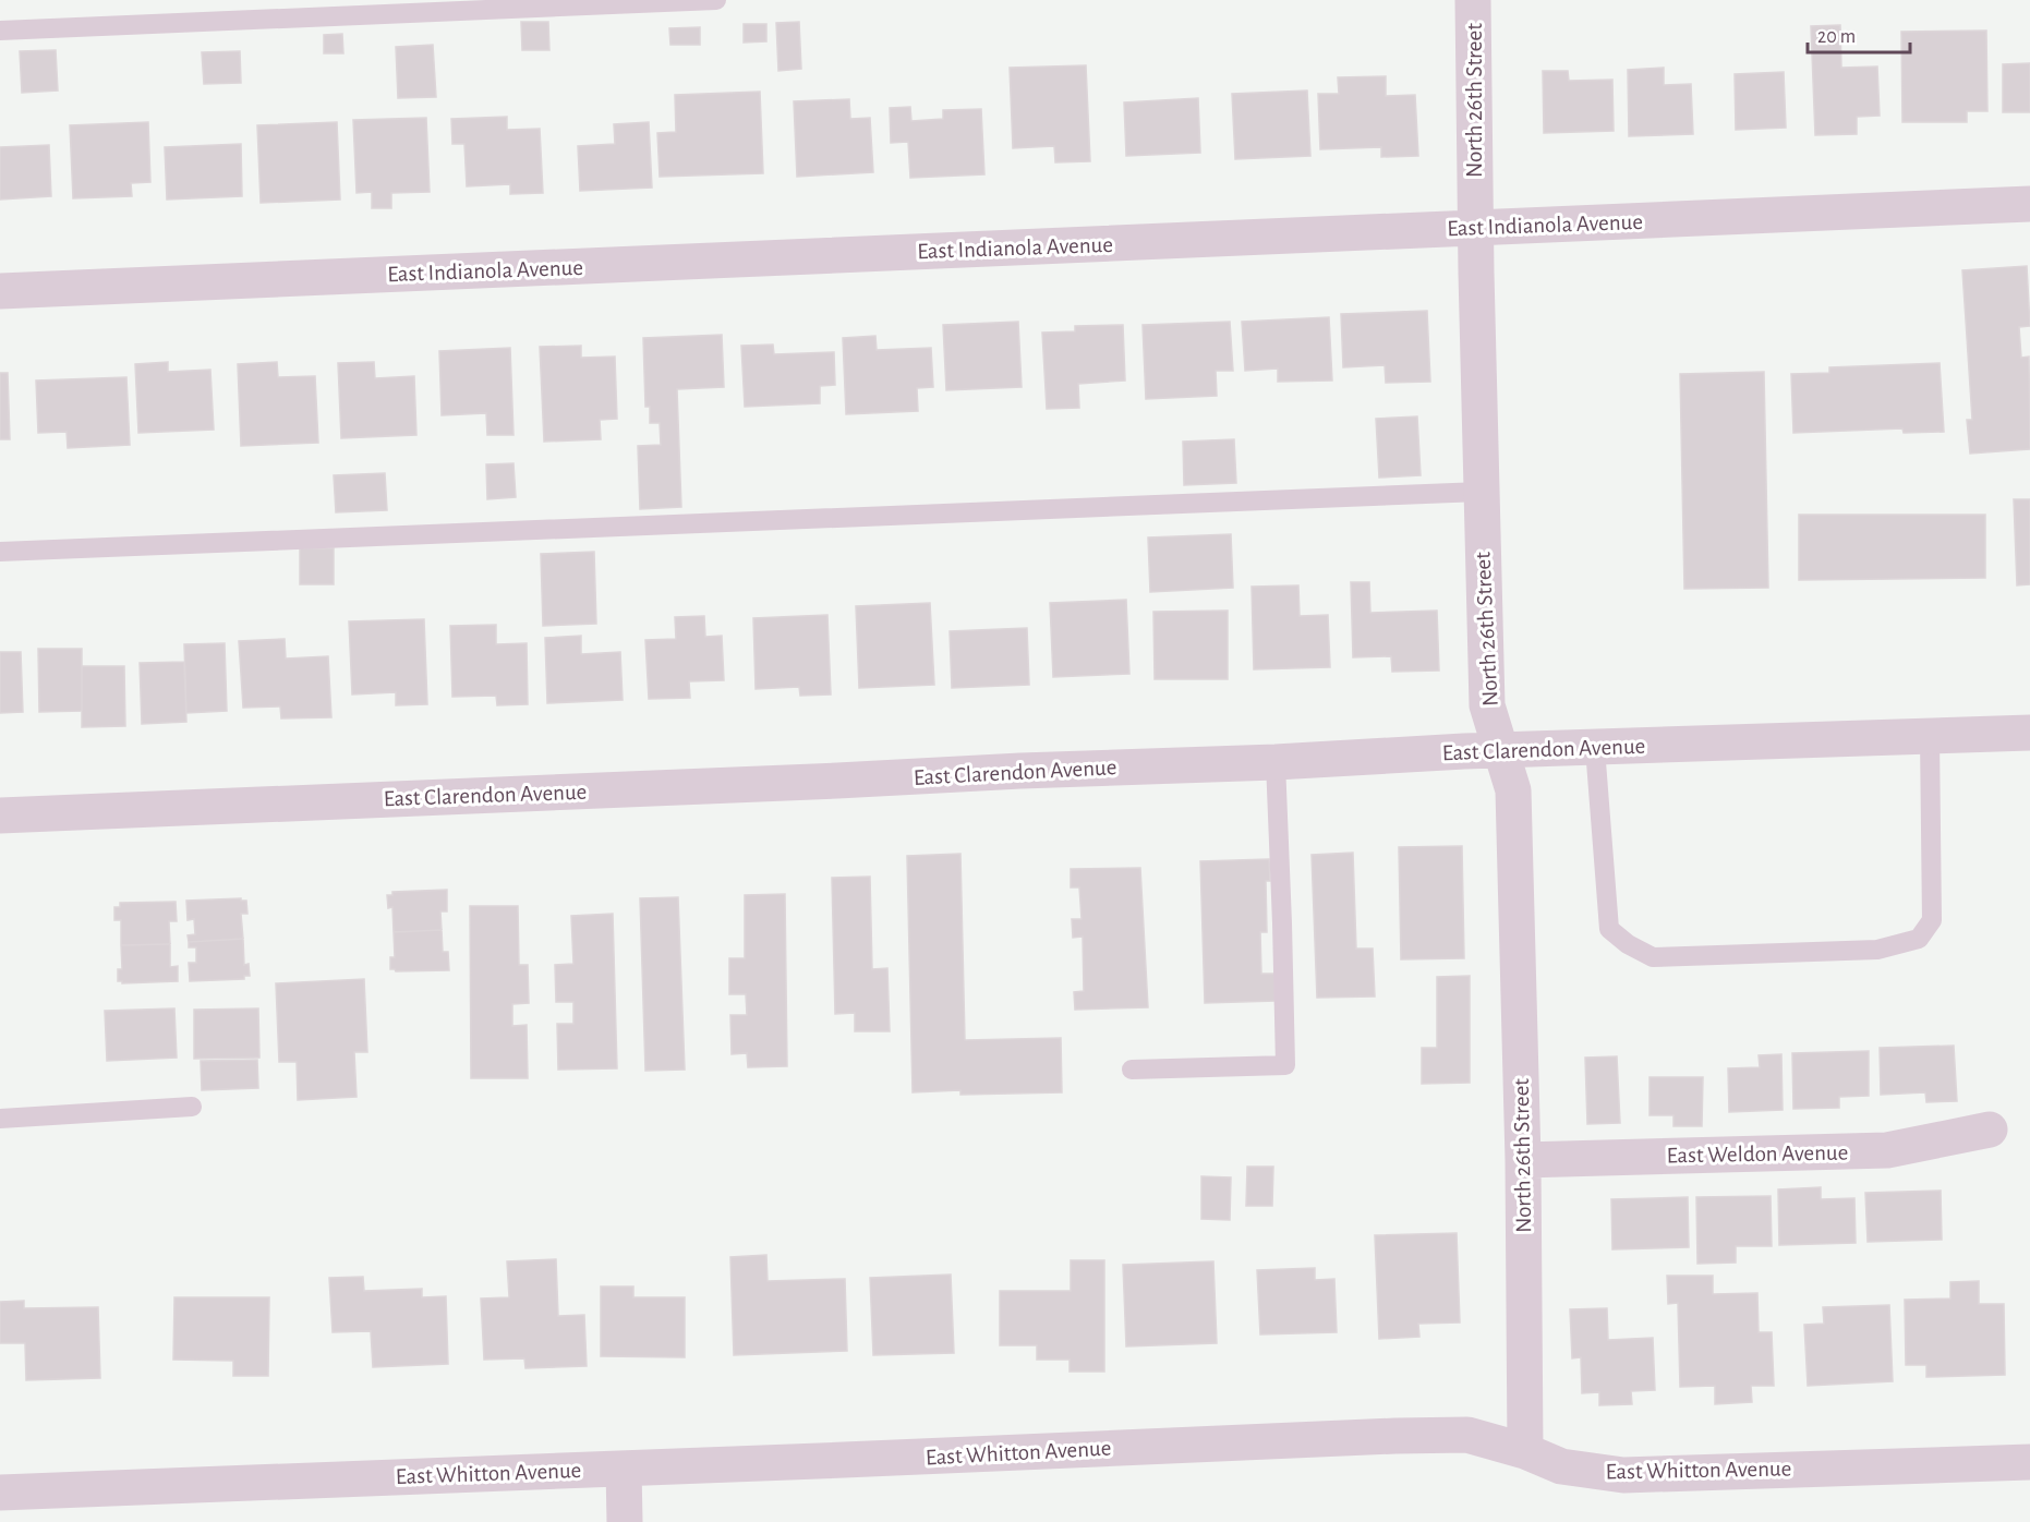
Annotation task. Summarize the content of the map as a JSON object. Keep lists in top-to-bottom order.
{
  "streets": {
    "street": [
      "North 26th Street",
      "East Indianola Avenue",
      "East Clarendon Avenue",
      "East Weldon Avenue",
      "East Whitton Avenue"
    ]
  },
  "crossings": [
    ["North 26th Street", "East Indianola Avenue"],
    ["North 26th Street", "East Clarendon Avenue"],
    ["North 26th Street", "East Weldon Avenue"],
    ["North 26th Street", "East Whitton Avenue"]
  ],
  "scale_bar": "20 m"
}
